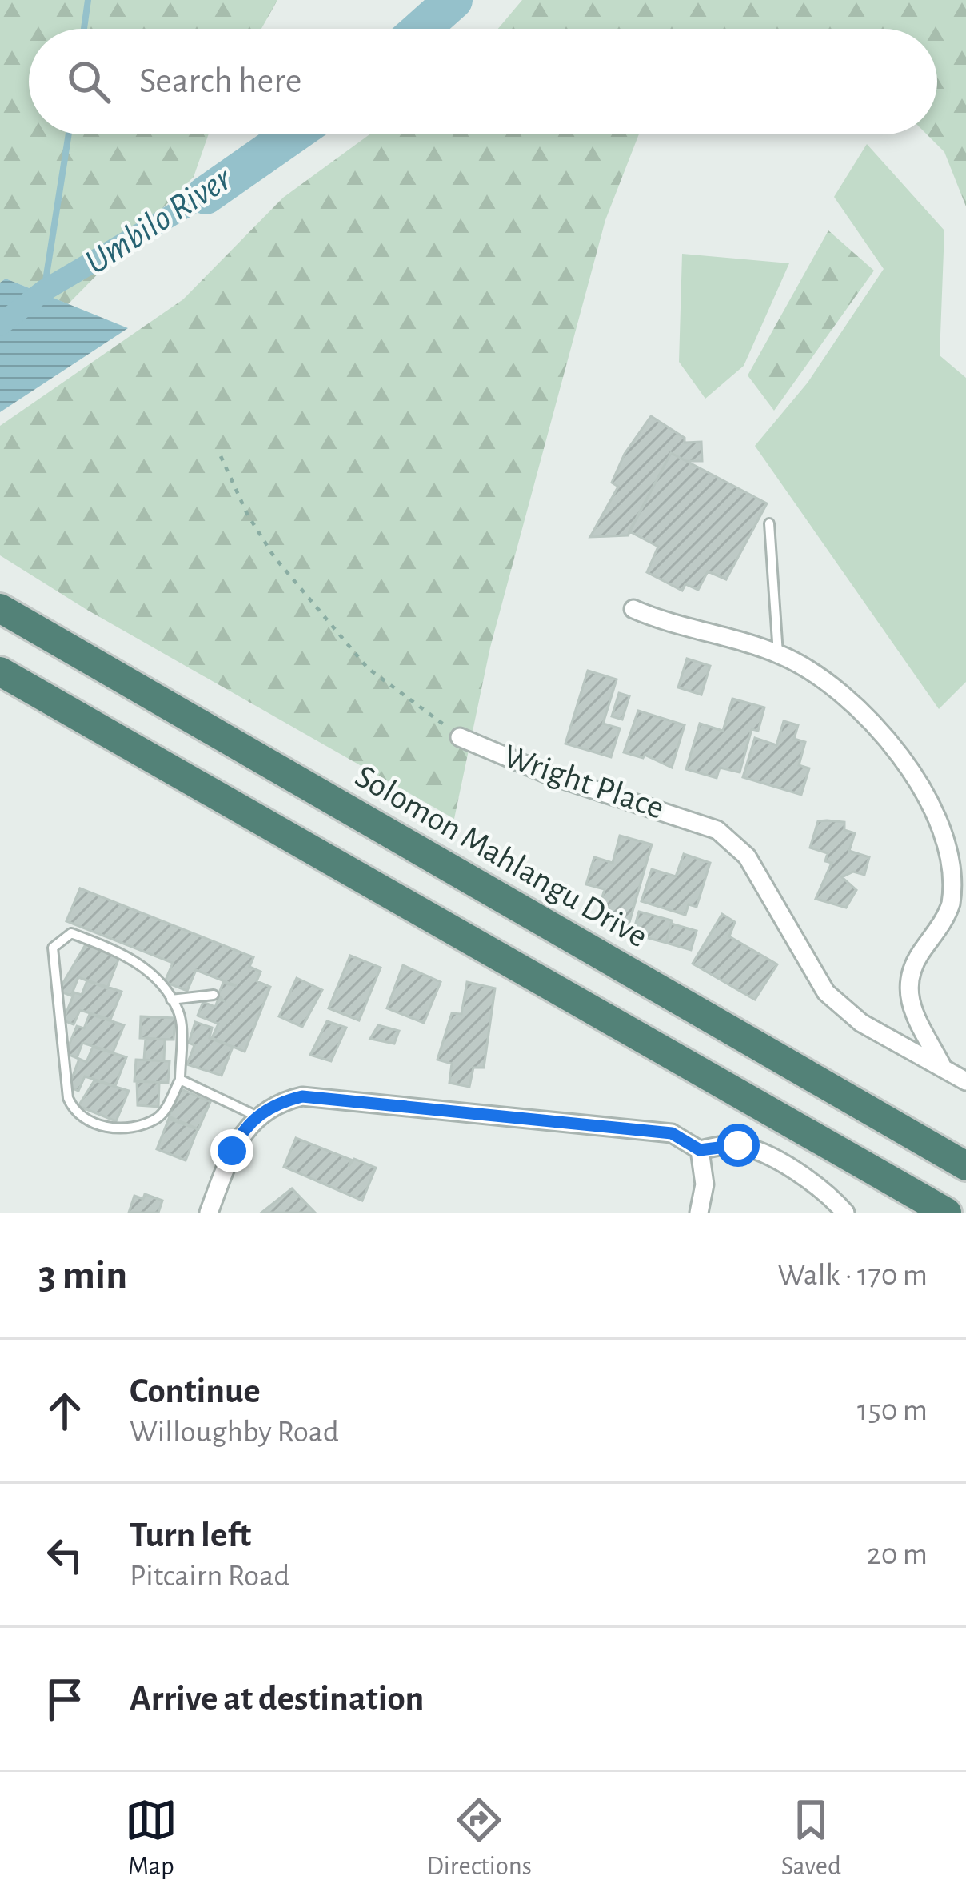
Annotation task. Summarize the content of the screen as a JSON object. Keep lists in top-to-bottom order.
{
  "streets": {
    "highway": ["Solomon Mahlangu Drive"],
    "street": ["Wright Place"]
  },
  "water": ["Umbilo River"],
  "page": {
    "search": "Search here",
    "heading": ["3 min", "Walk · 170 m"],
    "list": [
      ["Continue", "Willoughby Road", "150 m"],
      ["Turn left", "Pitcairn Road", "20 m"],
      "Arrive at destination"
    ],
    "nav": ["Map", "Directions", "Saved"]
  }
}
